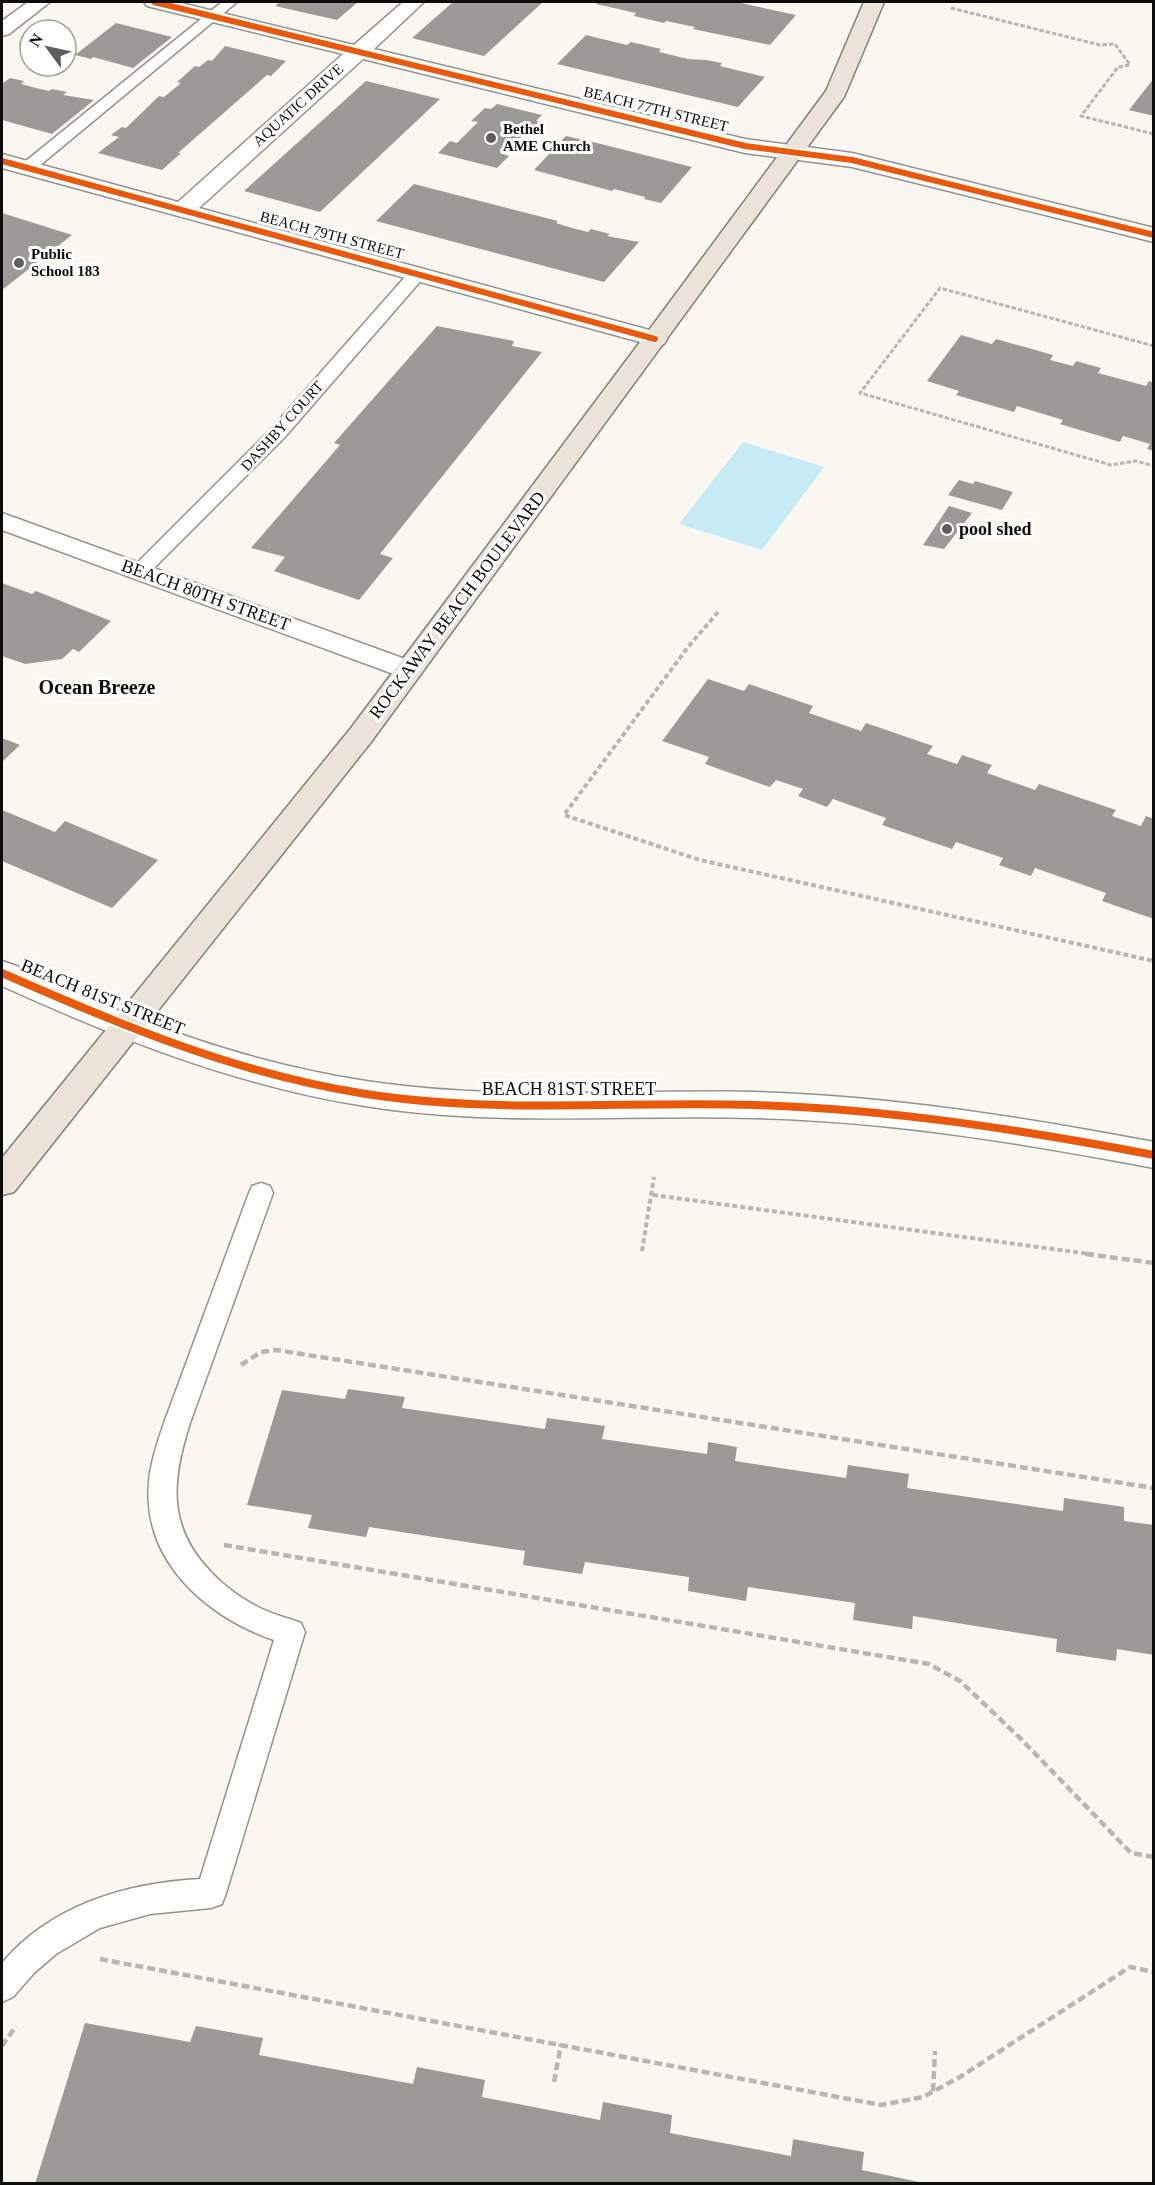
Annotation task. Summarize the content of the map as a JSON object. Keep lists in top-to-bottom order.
{
  "streets": {
    "main road": ["ROCKAWAY BEACH BOULEVARD"],
    "street": [
      "AQUATIC DRIVE",
      "BEACH 77TH STREET",
      "BEACH 79TH STREET",
      "BEACH 80TH STREET",
      "BEACH 81ST STREET"
    ],
    "lane": ["DASHBY COURT"]
  },
  "crossings": [
    ["AQUATIC DRIVE", "BEACH 77TH STREET"],
    ["AQUATIC DRIVE", "BEACH 79TH STREET"],
    ["BEACH 77TH STREET", "ROCKAWAY BEACH BOULEVARD"],
    ["BEACH 79TH STREET", "DASHBY COURT"],
    ["BEACH 79TH STREET", "ROCKAWAY BEACH BOULEVARD"],
    ["DASHBY COURT", "BEACH 80TH STREET"],
    ["BEACH 80TH STREET", "ROCKAWAY BEACH BOULEVARD"],
    ["ROCKAWAY BEACH BOULEVARD", "BEACH 81ST STREET"]
  ],
  "districts": ["Ocean Breeze"],
  "places": ["Bethel AME Church", "Public School 183", "pool shed"],
  "north": "top left"
}
